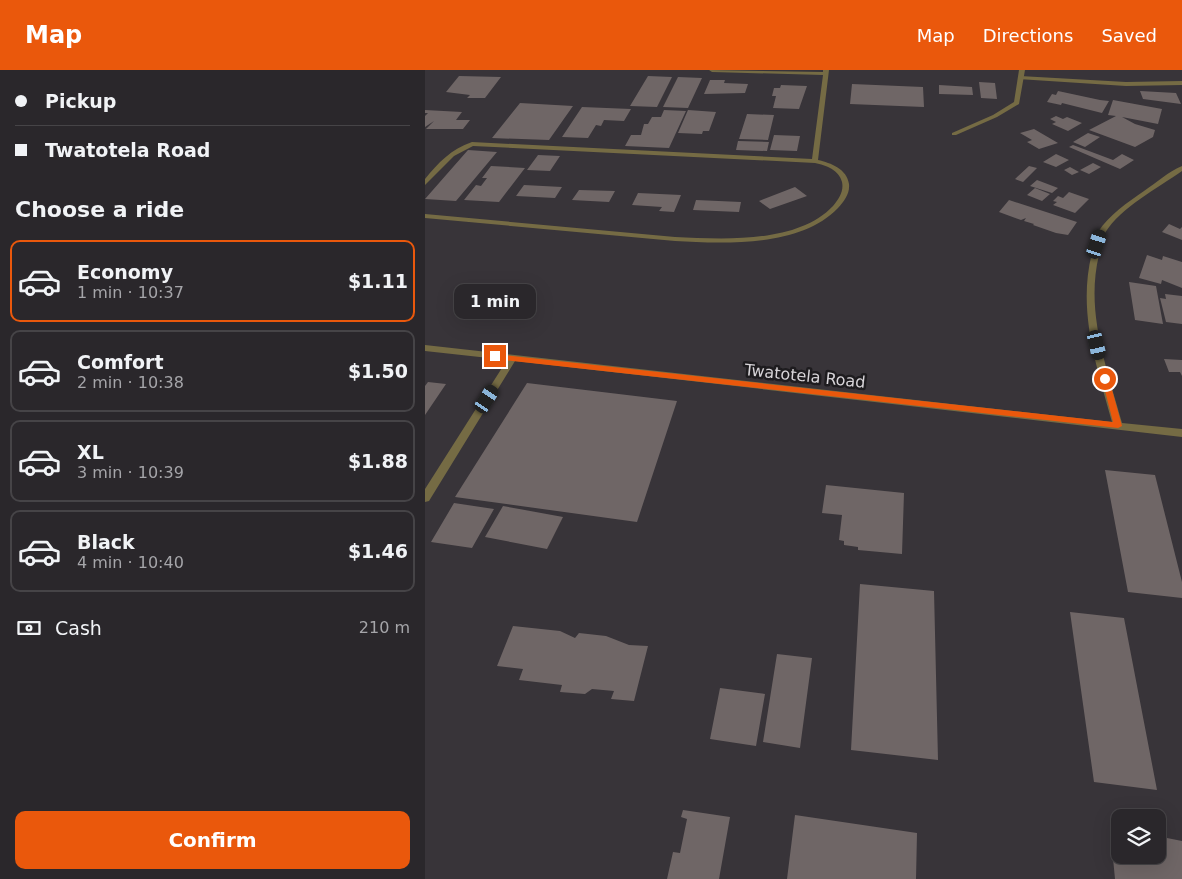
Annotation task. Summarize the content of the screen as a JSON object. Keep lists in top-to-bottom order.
{
  "streets": {
    "street": ["Twatotela Road"]
  },
  "page": {
    "header": "Map",
    "nav": ["Map", "Directions", "Saved"],
    "banner": ["Pickup", "Twatotela Road"],
    "heading": "Choose a ride",
    "list": [
      {
        "name": "Economy",
        "note": "1 min · 10:37",
        "value": "$1.11"
      },
      {
        "name": "Comfort",
        "note": "2 min · 10:38",
        "value": "$1.50"
      },
      {
        "name": "XL",
        "note": "3 min · 10:39",
        "value": "$1.88"
      },
      {
        "name": "Black",
        "note": "4 min · 10:40",
        "value": "$1.46"
      }
    ],
    "bubble": "1 min",
    "pay": ["Cash", "210 m"],
    "buttons": "Confirm"
  }
}
